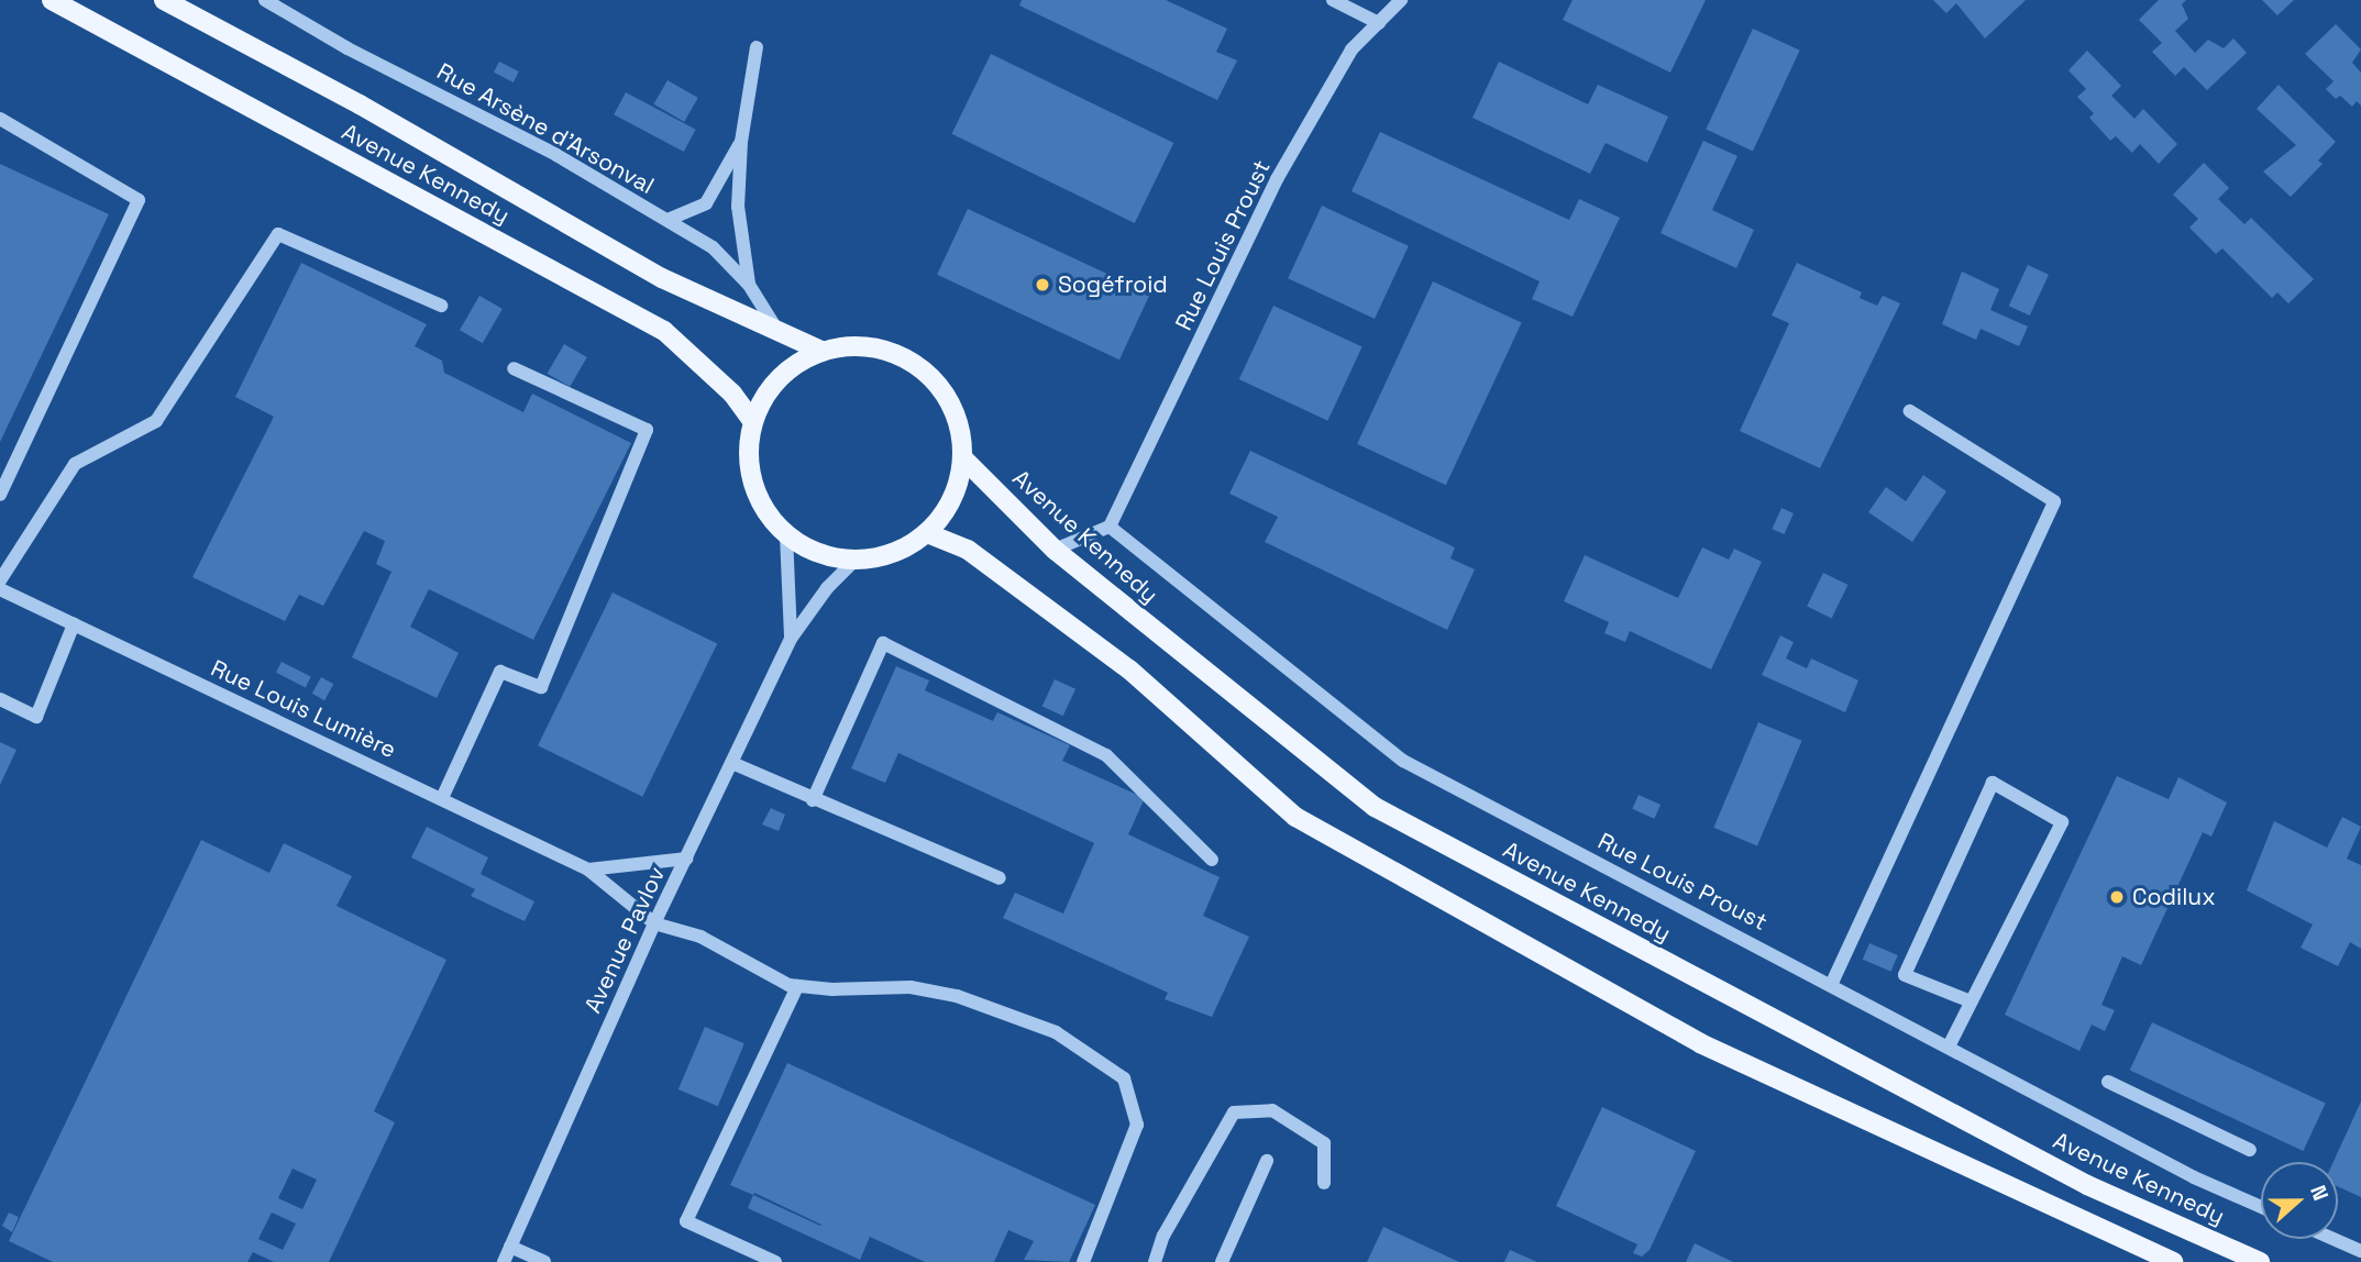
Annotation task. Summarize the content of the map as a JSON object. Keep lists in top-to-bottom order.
{
  "streets": {
    "main road": ["Avenue Kennedy"],
    "street": [
      "Rue Arsène d'Arsonval",
      "Rue Louis Proust",
      "Rue Louis Lumière",
      "Avenue Pavlov"
    ]
  },
  "crossings": [
    ["Rue Arsène d'Arsonval", "Avenue Kennedy"],
    ["Avenue Kennedy", "Avenue Pavlov"],
    ["Rue Louis Lumière", "Avenue Pavlov"]
  ],
  "places": ["Sogéfroid", "Codilux"],
  "north": "right"
}
